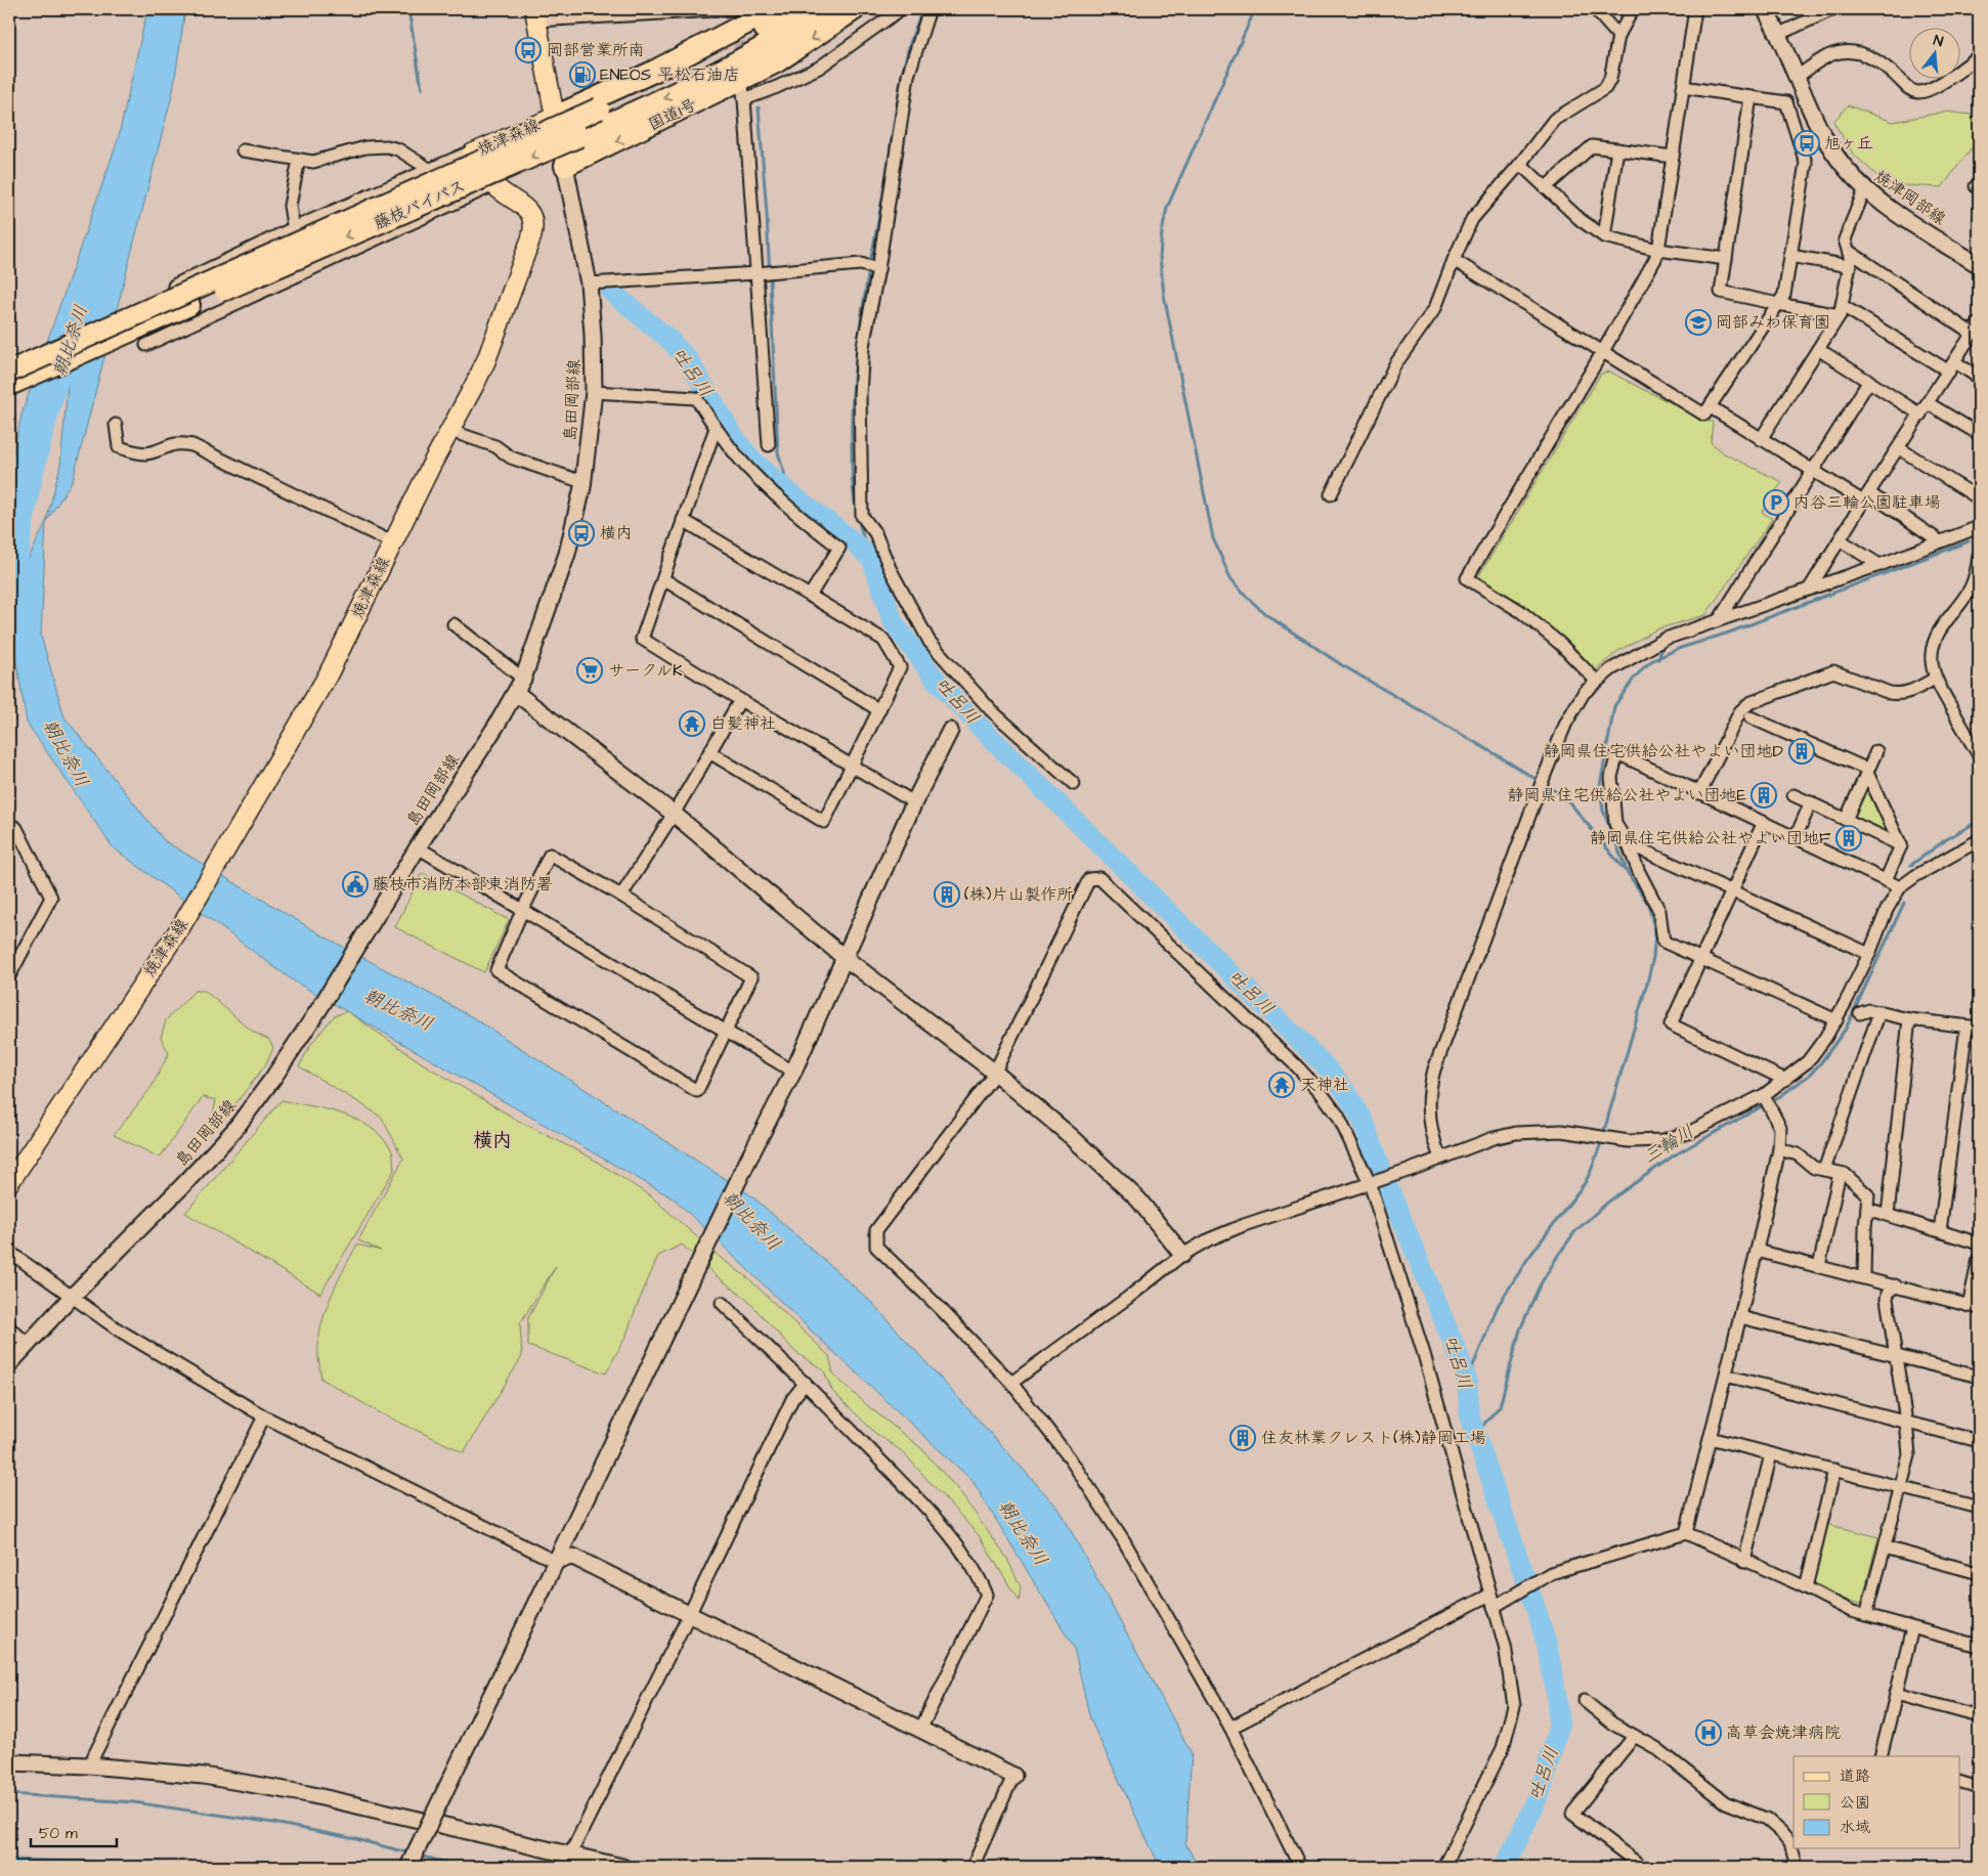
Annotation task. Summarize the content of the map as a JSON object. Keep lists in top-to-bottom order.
{
  "streets": {
    "highway": ["国道1号", "藤枝バイパス"],
    "main road": ["焼津森線"],
    "street": ["焼津岡部線", "島田岡部線"]
  },
  "crossings": [
    ["国道1号", "島田岡部線"],
    ["焼津森線", "島田岡部線"]
  ],
  "districts": ["横内"],
  "water": ["朝比奈川", "吐呂川", "三輪川"],
  "places": {
    "bus stop": ["岡部営業所南", "旭ヶ丘", "横内"],
    "fuel station": ["ENEOS 平松石油店"],
    "school or university": ["岡部みわ保育園"],
    "parking": ["内谷三輪公園駐車場"],
    "supermarket": ["サークルK"],
    "temple": ["白髪神社", "天神社"],
    "building": [
      "静岡県住宅供給公社やよい団地D",
      "静岡県住宅供給公社やよい団地E",
      "静岡県住宅供給公社やよい団地F",
      "(株)片山製作所",
      "住友林業クレスト(株)静岡工場"
    ],
    "public building": ["藤枝市消防本部東消防署"],
    "hospital": ["高草会焼津病院"]
  },
  "legend": ["道路", "公園", "水域"],
  "scale_bar": "50 m",
  "north": "top"
}
